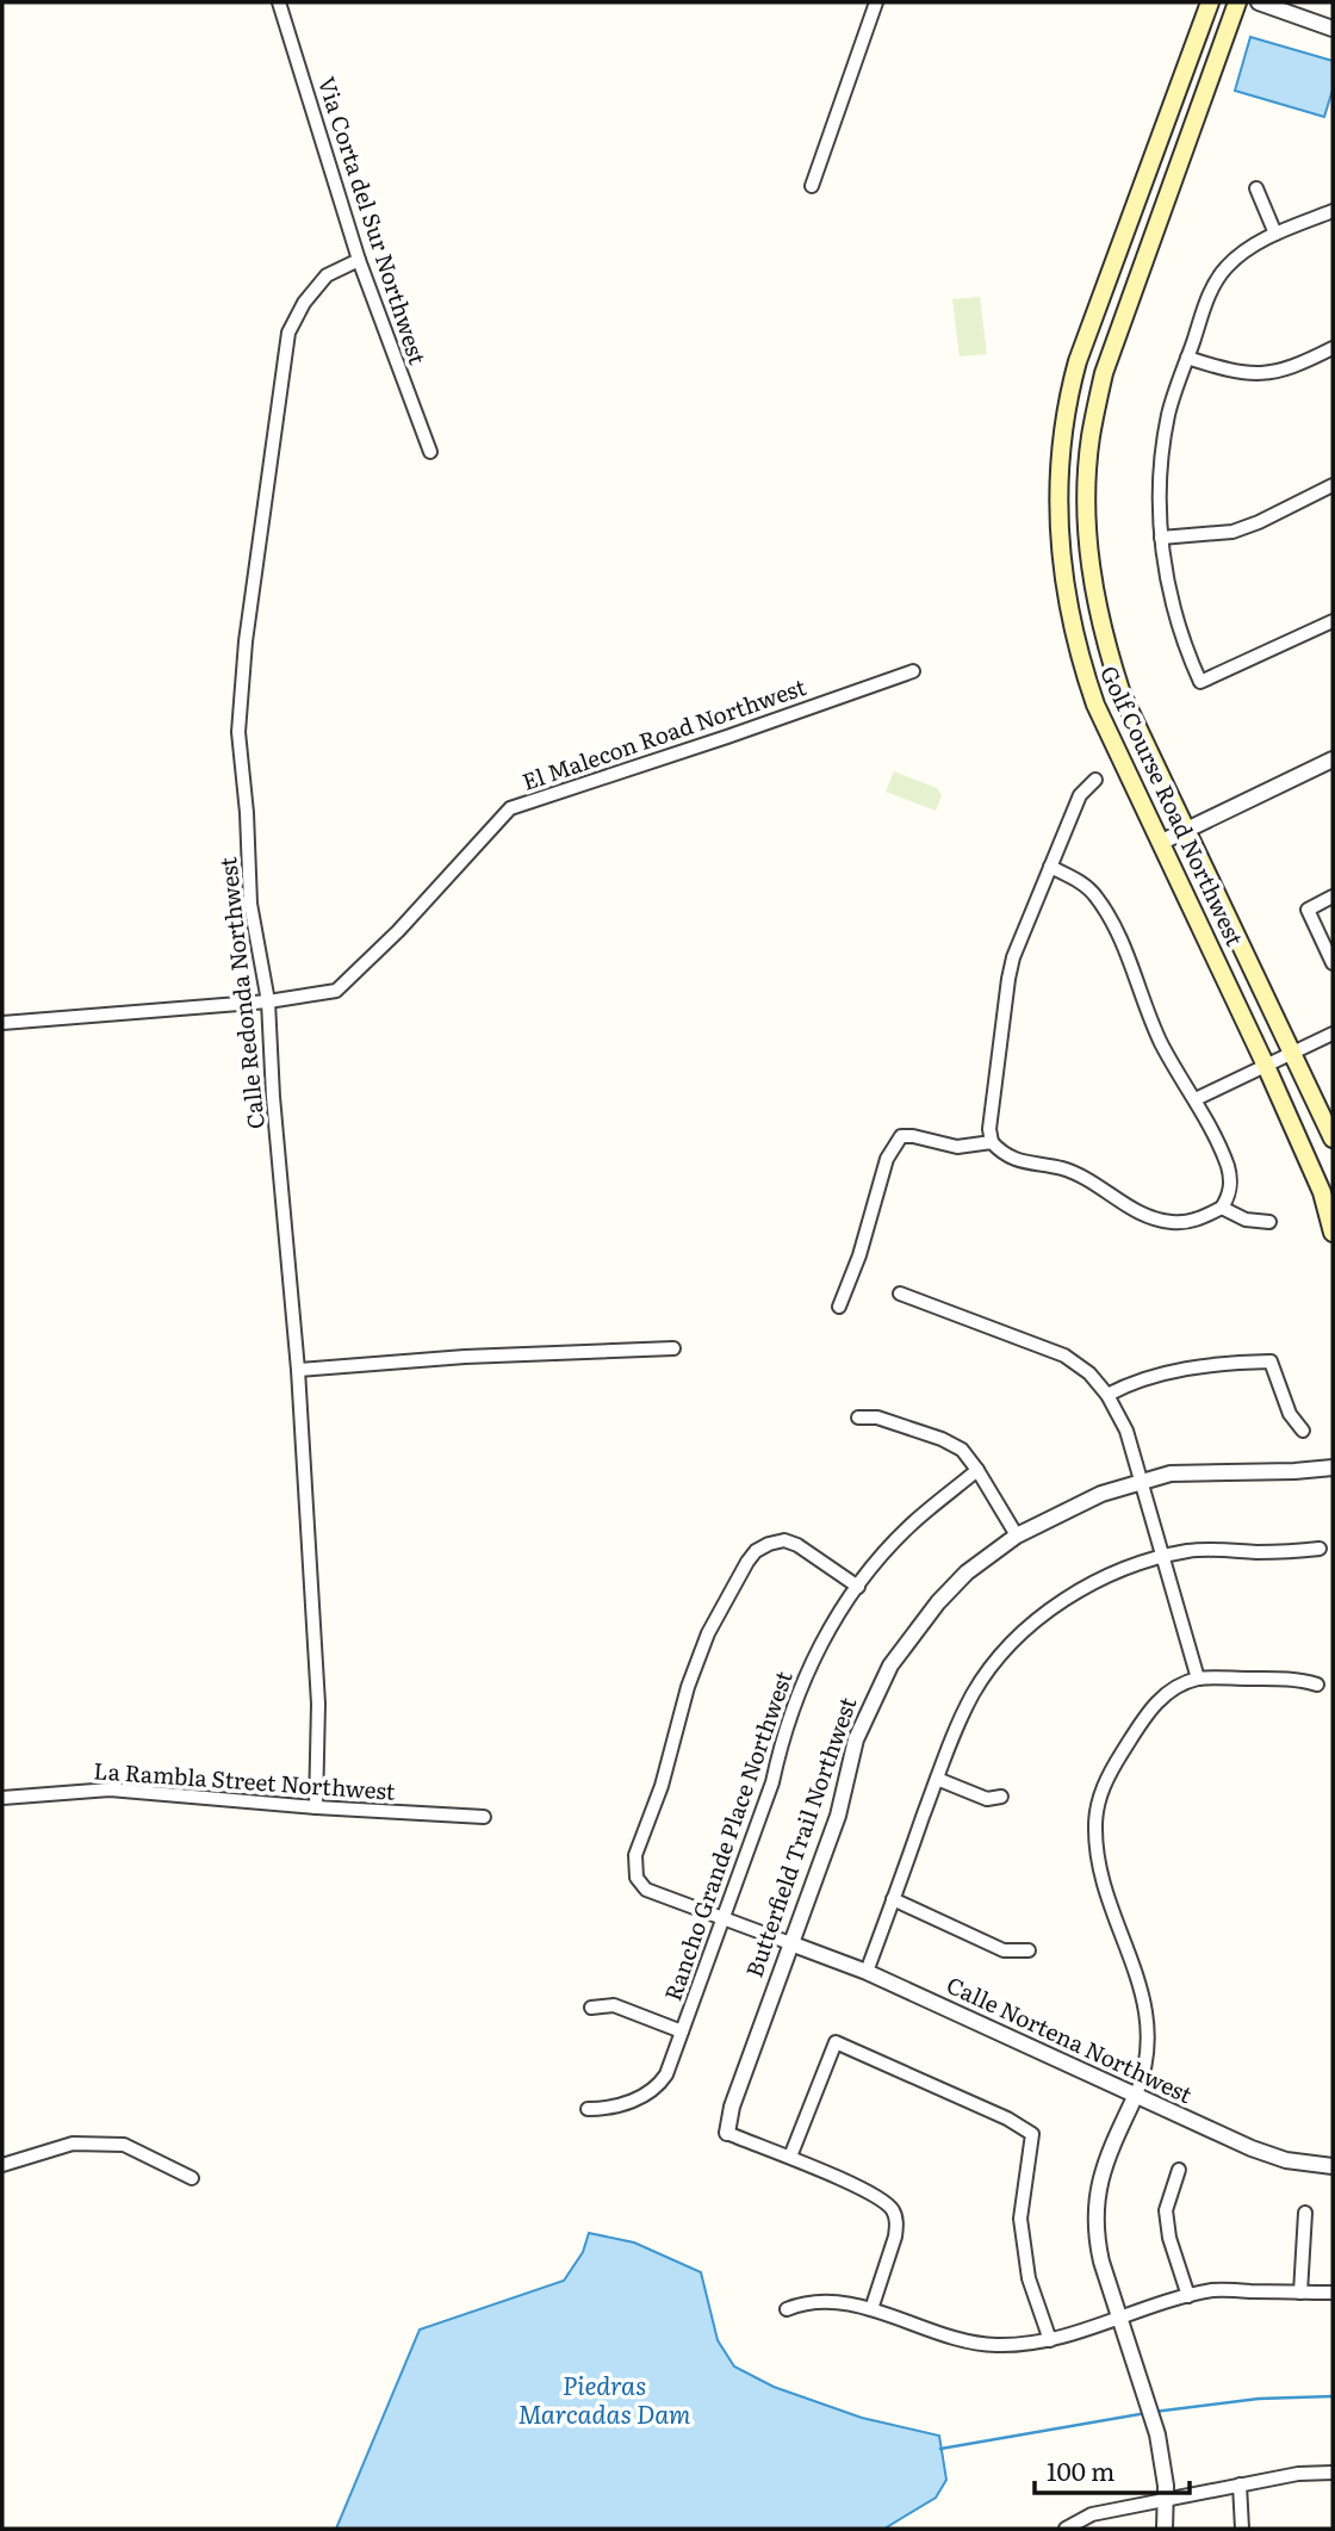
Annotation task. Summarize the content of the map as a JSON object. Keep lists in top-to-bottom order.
{
  "streets": {
    "main road": ["Golf Course Road Northwest"],
    "street": [
      "Via Corta del Sur Northwest",
      "El Malecon Road Northwest",
      "Calle Redonda Northwest",
      "La Rambla Street Northwest",
      "Rancho Grande Place Northwest",
      "Butterfield Trail Northwest",
      "Calle Nortena Northwest"
    ]
  },
  "crossings": [
    ["Via Corta del Sur Northwest", "Calle Redonda Northwest"],
    ["El Malecon Road Northwest", "Calle Redonda Northwest"],
    ["Calle Redonda Northwest", "La Rambla Street Northwest"],
    ["Butterfield Trail Northwest", "Calle Nortena Northwest"]
  ],
  "water": ["Piedras Marcadas Dam"],
  "scale_bar": "100 m"
}
